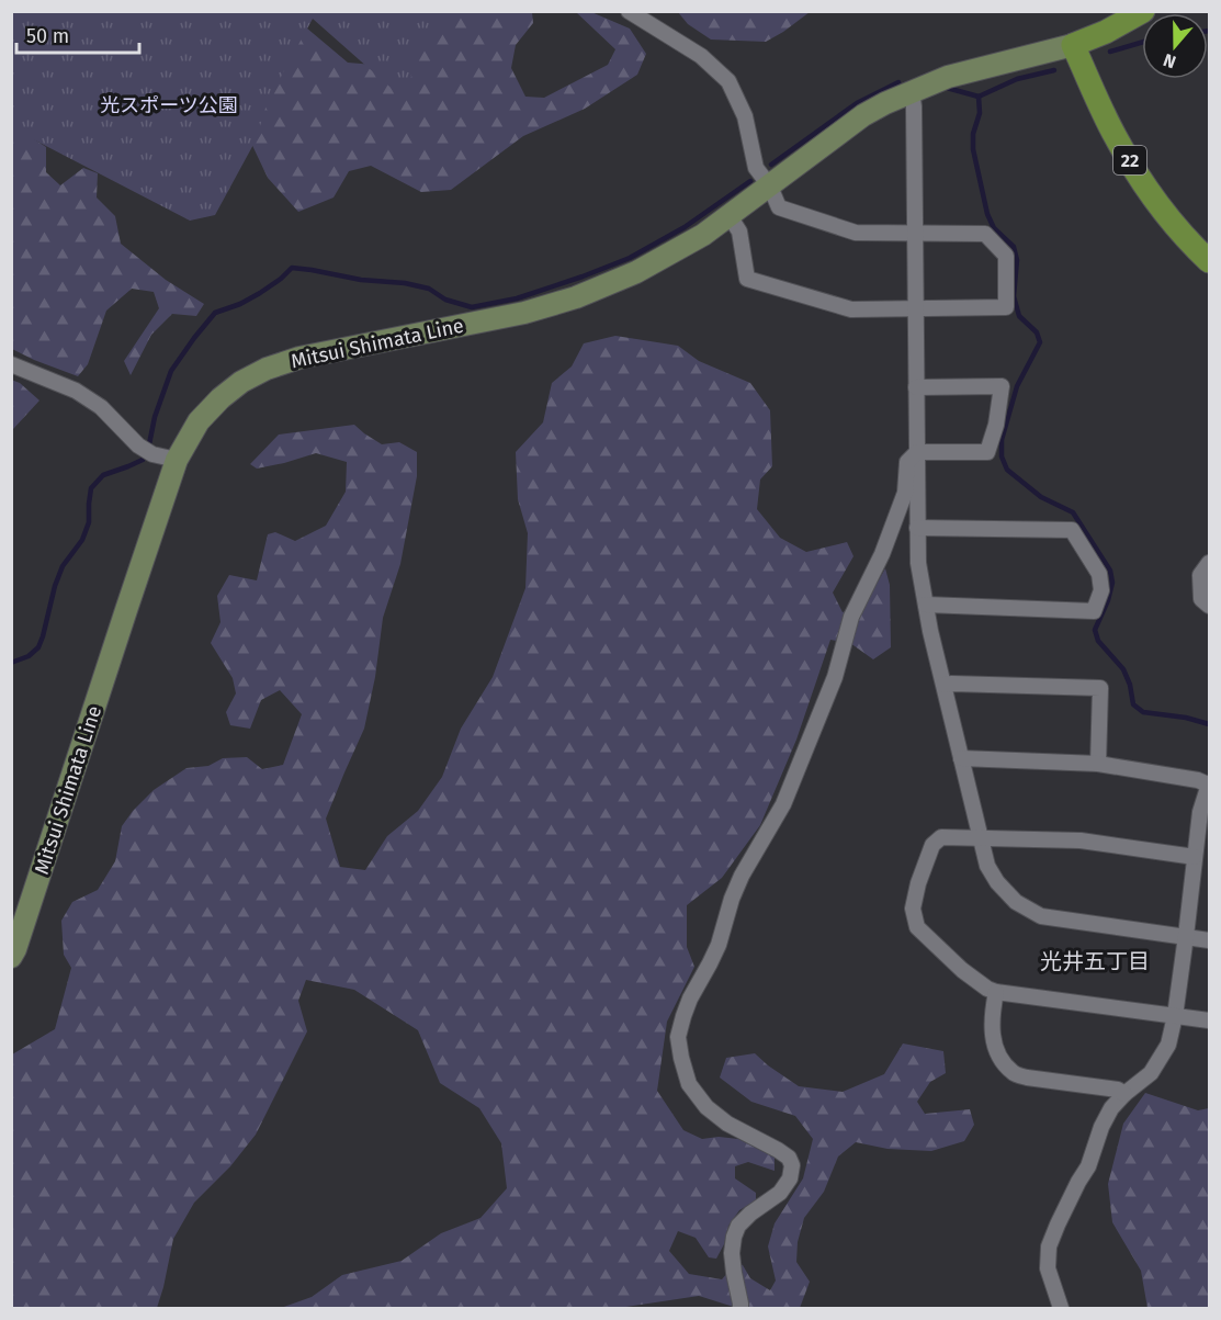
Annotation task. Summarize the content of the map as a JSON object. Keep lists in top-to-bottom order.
{
  "streets": {
    "main road": ["22", "Mitsui Shimata Line"]
  },
  "crossings": [
    ["22", "Mitsui Shimata Line"]
  ],
  "districts": ["光井五丁目"],
  "parks": ["光スポーツ公園"],
  "scale_bar": "50 m",
  "north": "bottom"
}
